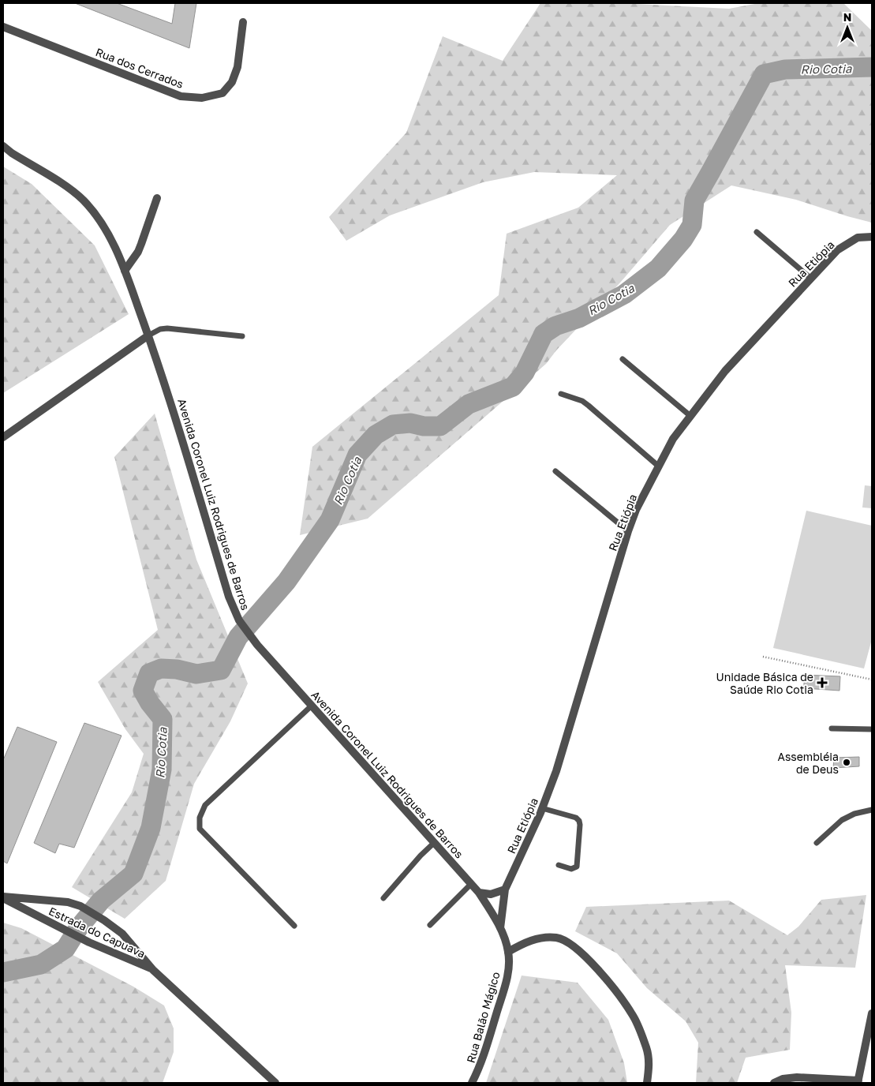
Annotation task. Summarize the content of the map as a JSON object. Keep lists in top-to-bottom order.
{
  "streets": {
    "street": [
      "Rua dos Cerrados",
      "Rua Etiópia",
      "Avenida Coronel Luiz Rodrigues de Barros",
      "Estrada do Capuava",
      "Rua Balão Mágico"
    ]
  },
  "crossings": [
    ["Rua Etiópia", "Avenida Coronel Luiz Rodrigues de Barros"],
    ["Avenida Coronel Luiz Rodrigues de Barros", "Rua Balão Mágico"]
  ],
  "water": ["Rio Cotia"],
  "places": {
    "health": ["Unidade Básica de Saúde Rio Cotia"],
    "other": ["Assembléia de Deus"]
  },
  "north": "top"
}
